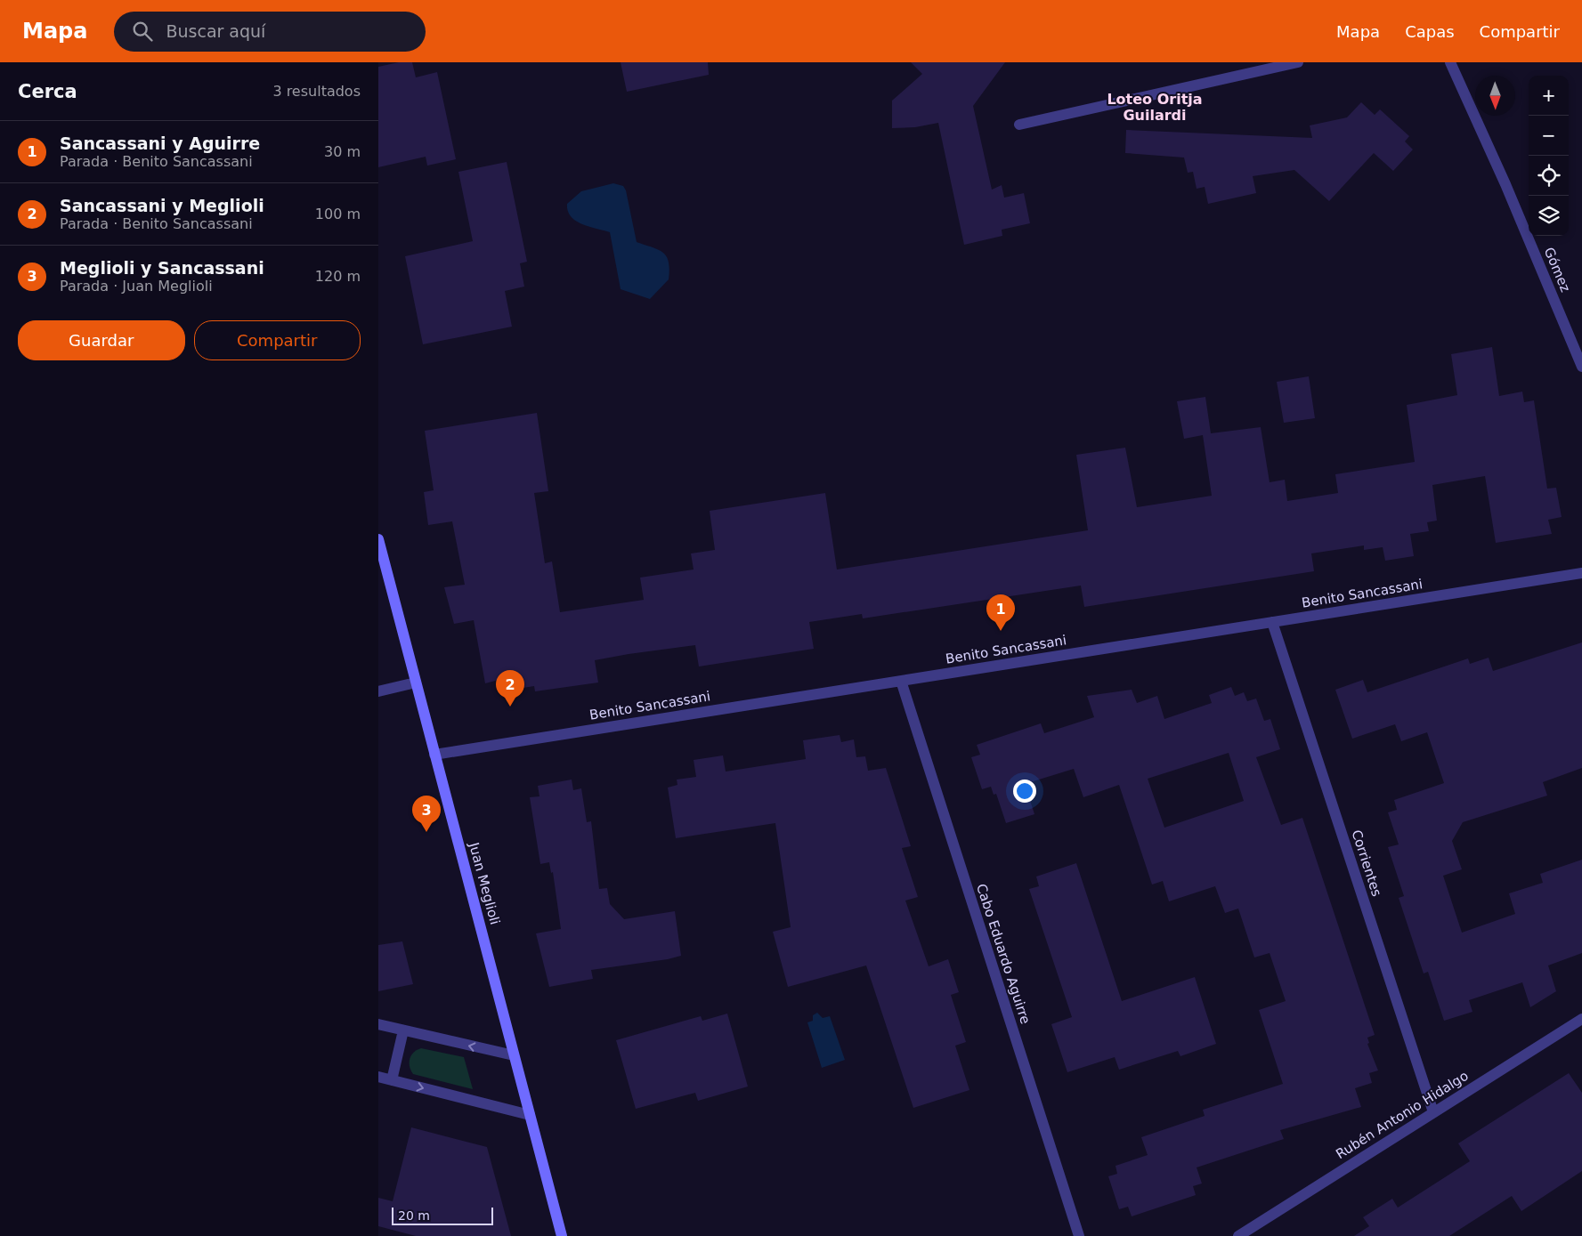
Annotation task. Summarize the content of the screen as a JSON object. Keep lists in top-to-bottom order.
{
  "streets": {
    "main road": ["Juan Meglioli"],
    "street": [
      "Gómez",
      "Benito Sancassani",
      "Corrientes",
      "Cabo Eduardo Aguirre",
      "Rubén Antonio Hidalgo"
    ]
  },
  "crossings": [
    ["Benito Sancassani", "Corrientes"],
    ["Benito Sancassani", "Juan Meglioli"],
    ["Benito Sancassani", "Cabo Eduardo Aguirre"],
    ["Corrientes", "Rubén Antonio Hidalgo"]
  ],
  "districts": ["Loteo Oritja Guilardi"],
  "scale_bar": "20 m",
  "north": "bottom",
  "page": {
    "header": "Mapa",
    "search": "Buscar aquí",
    "nav": ["Mapa", "Capas", "Compartir"],
    "heading": ["Cerca", "3 resultados"],
    "map_buttons": ["+", "−"],
    "list": [
      {
        "mark": "1",
        "name": "Sancassani y Aguirre",
        "note": "Parada · Benito Sancassani",
        "value": "30 m"
      },
      {
        "mark": "2",
        "name": "Sancassani y Meglioli",
        "note": "Parada · Benito Sancassani",
        "value": "100 m"
      },
      {
        "mark": "3",
        "name": "Meglioli y Sancassani",
        "note": "Parada · Juan Meglioli",
        "value": "120 m"
      }
    ],
    "buttons": ["Guardar", "Compartir"],
    "pins": ["1", "2", "3"],
    "scale": "20 m"
  }
}
